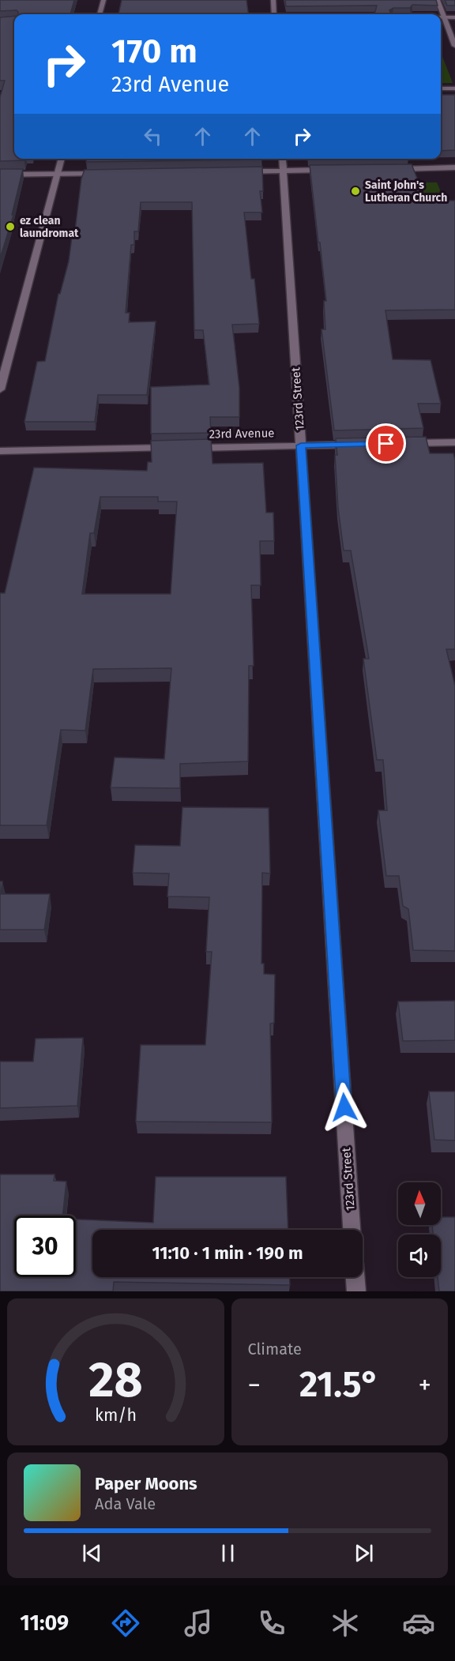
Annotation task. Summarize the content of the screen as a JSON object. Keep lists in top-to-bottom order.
{
  "streets": {
    "street": ["123rd Street", "23rd Avenue"]
  },
  "crossings": [
    ["123rd Street", "23rd Avenue"]
  ],
  "places": ["Saint John's Lutheran Church", "ez clean laundromat"],
  "north": "top",
  "page": {
    "turn": ["170 m", "23rd Avenue"],
    "limit": "30",
    "trip": "11:10 · 1 min · 190 m",
    "tile": "Climate",
    "heat": ["−", "21.5°", "+"],
    "song": ["Paper Moons", "Ada Vale"],
    "tabs": "11:09",
    "gauge": ["28", "km/h"]
  }
}
